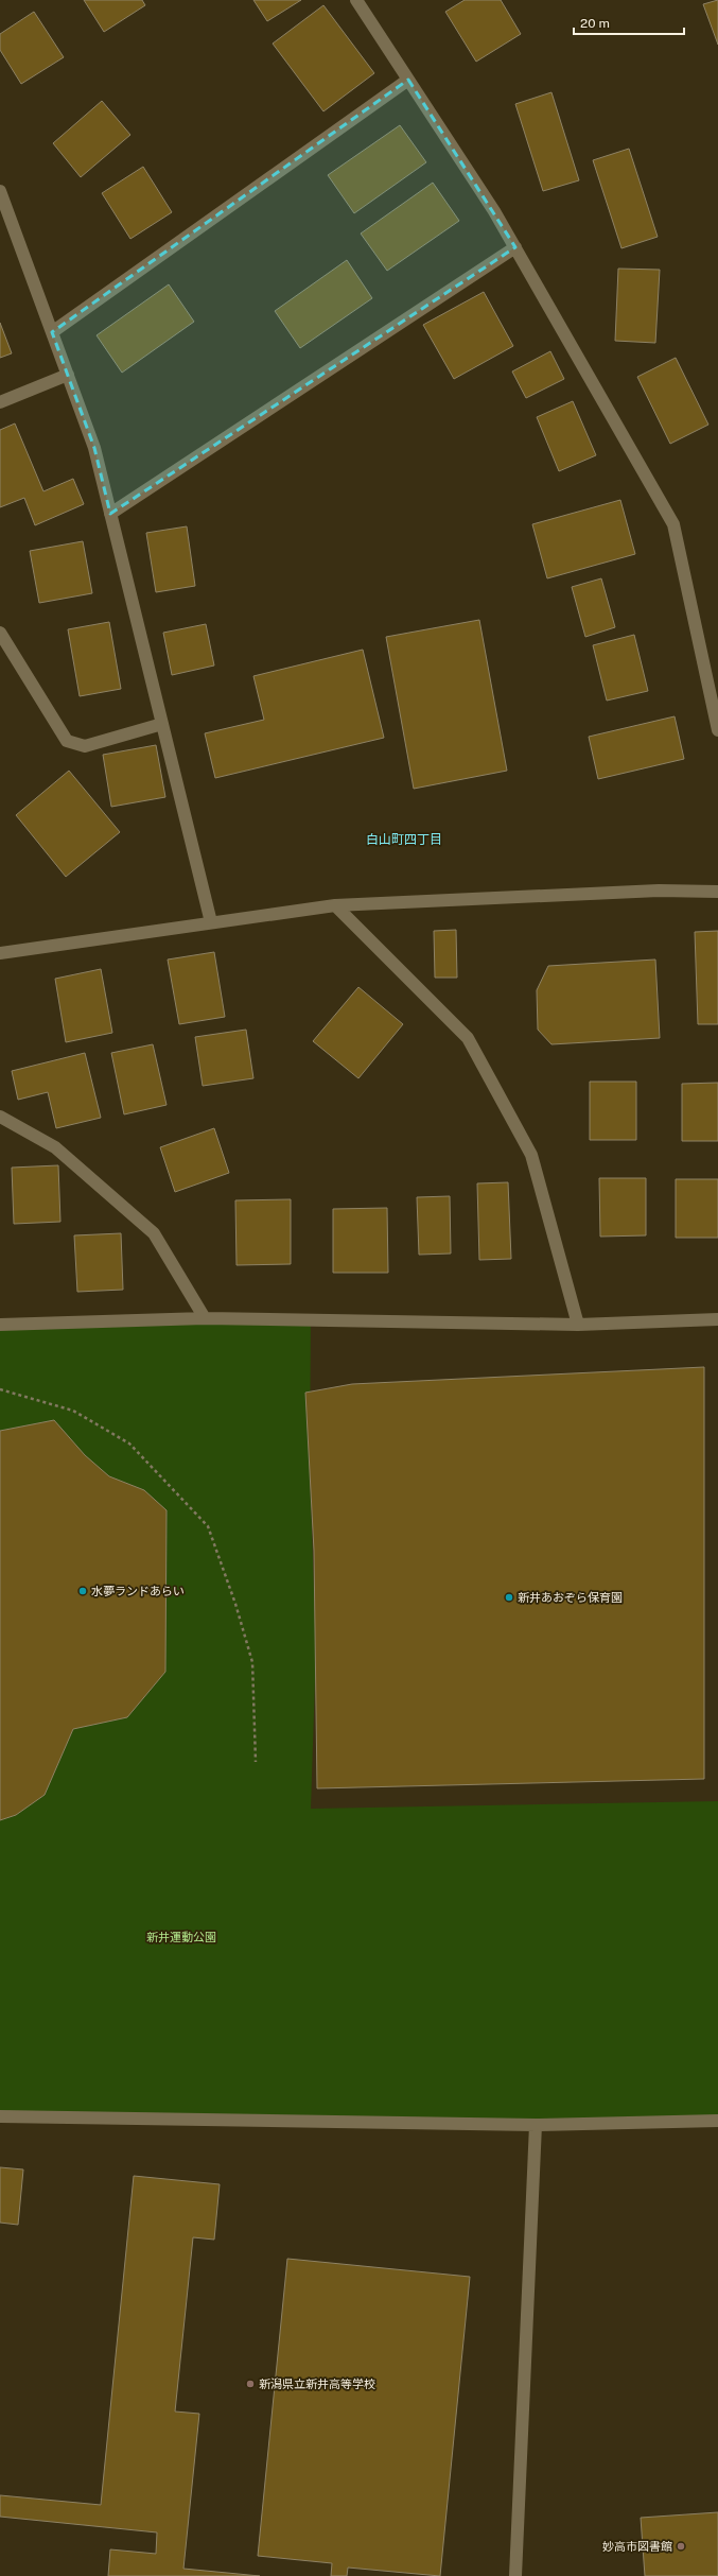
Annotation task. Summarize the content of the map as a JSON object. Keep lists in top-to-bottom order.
{
  "districts": ["白山町四丁目"],
  "parks": ["新井運動公園"],
  "places": [
    "水夢ランドあらい",
    "新井あおぞら保育園",
    "新潟県立新井高等学校",
    "妙高市図書館"
  ],
  "scale_bar": "20 m"
}
